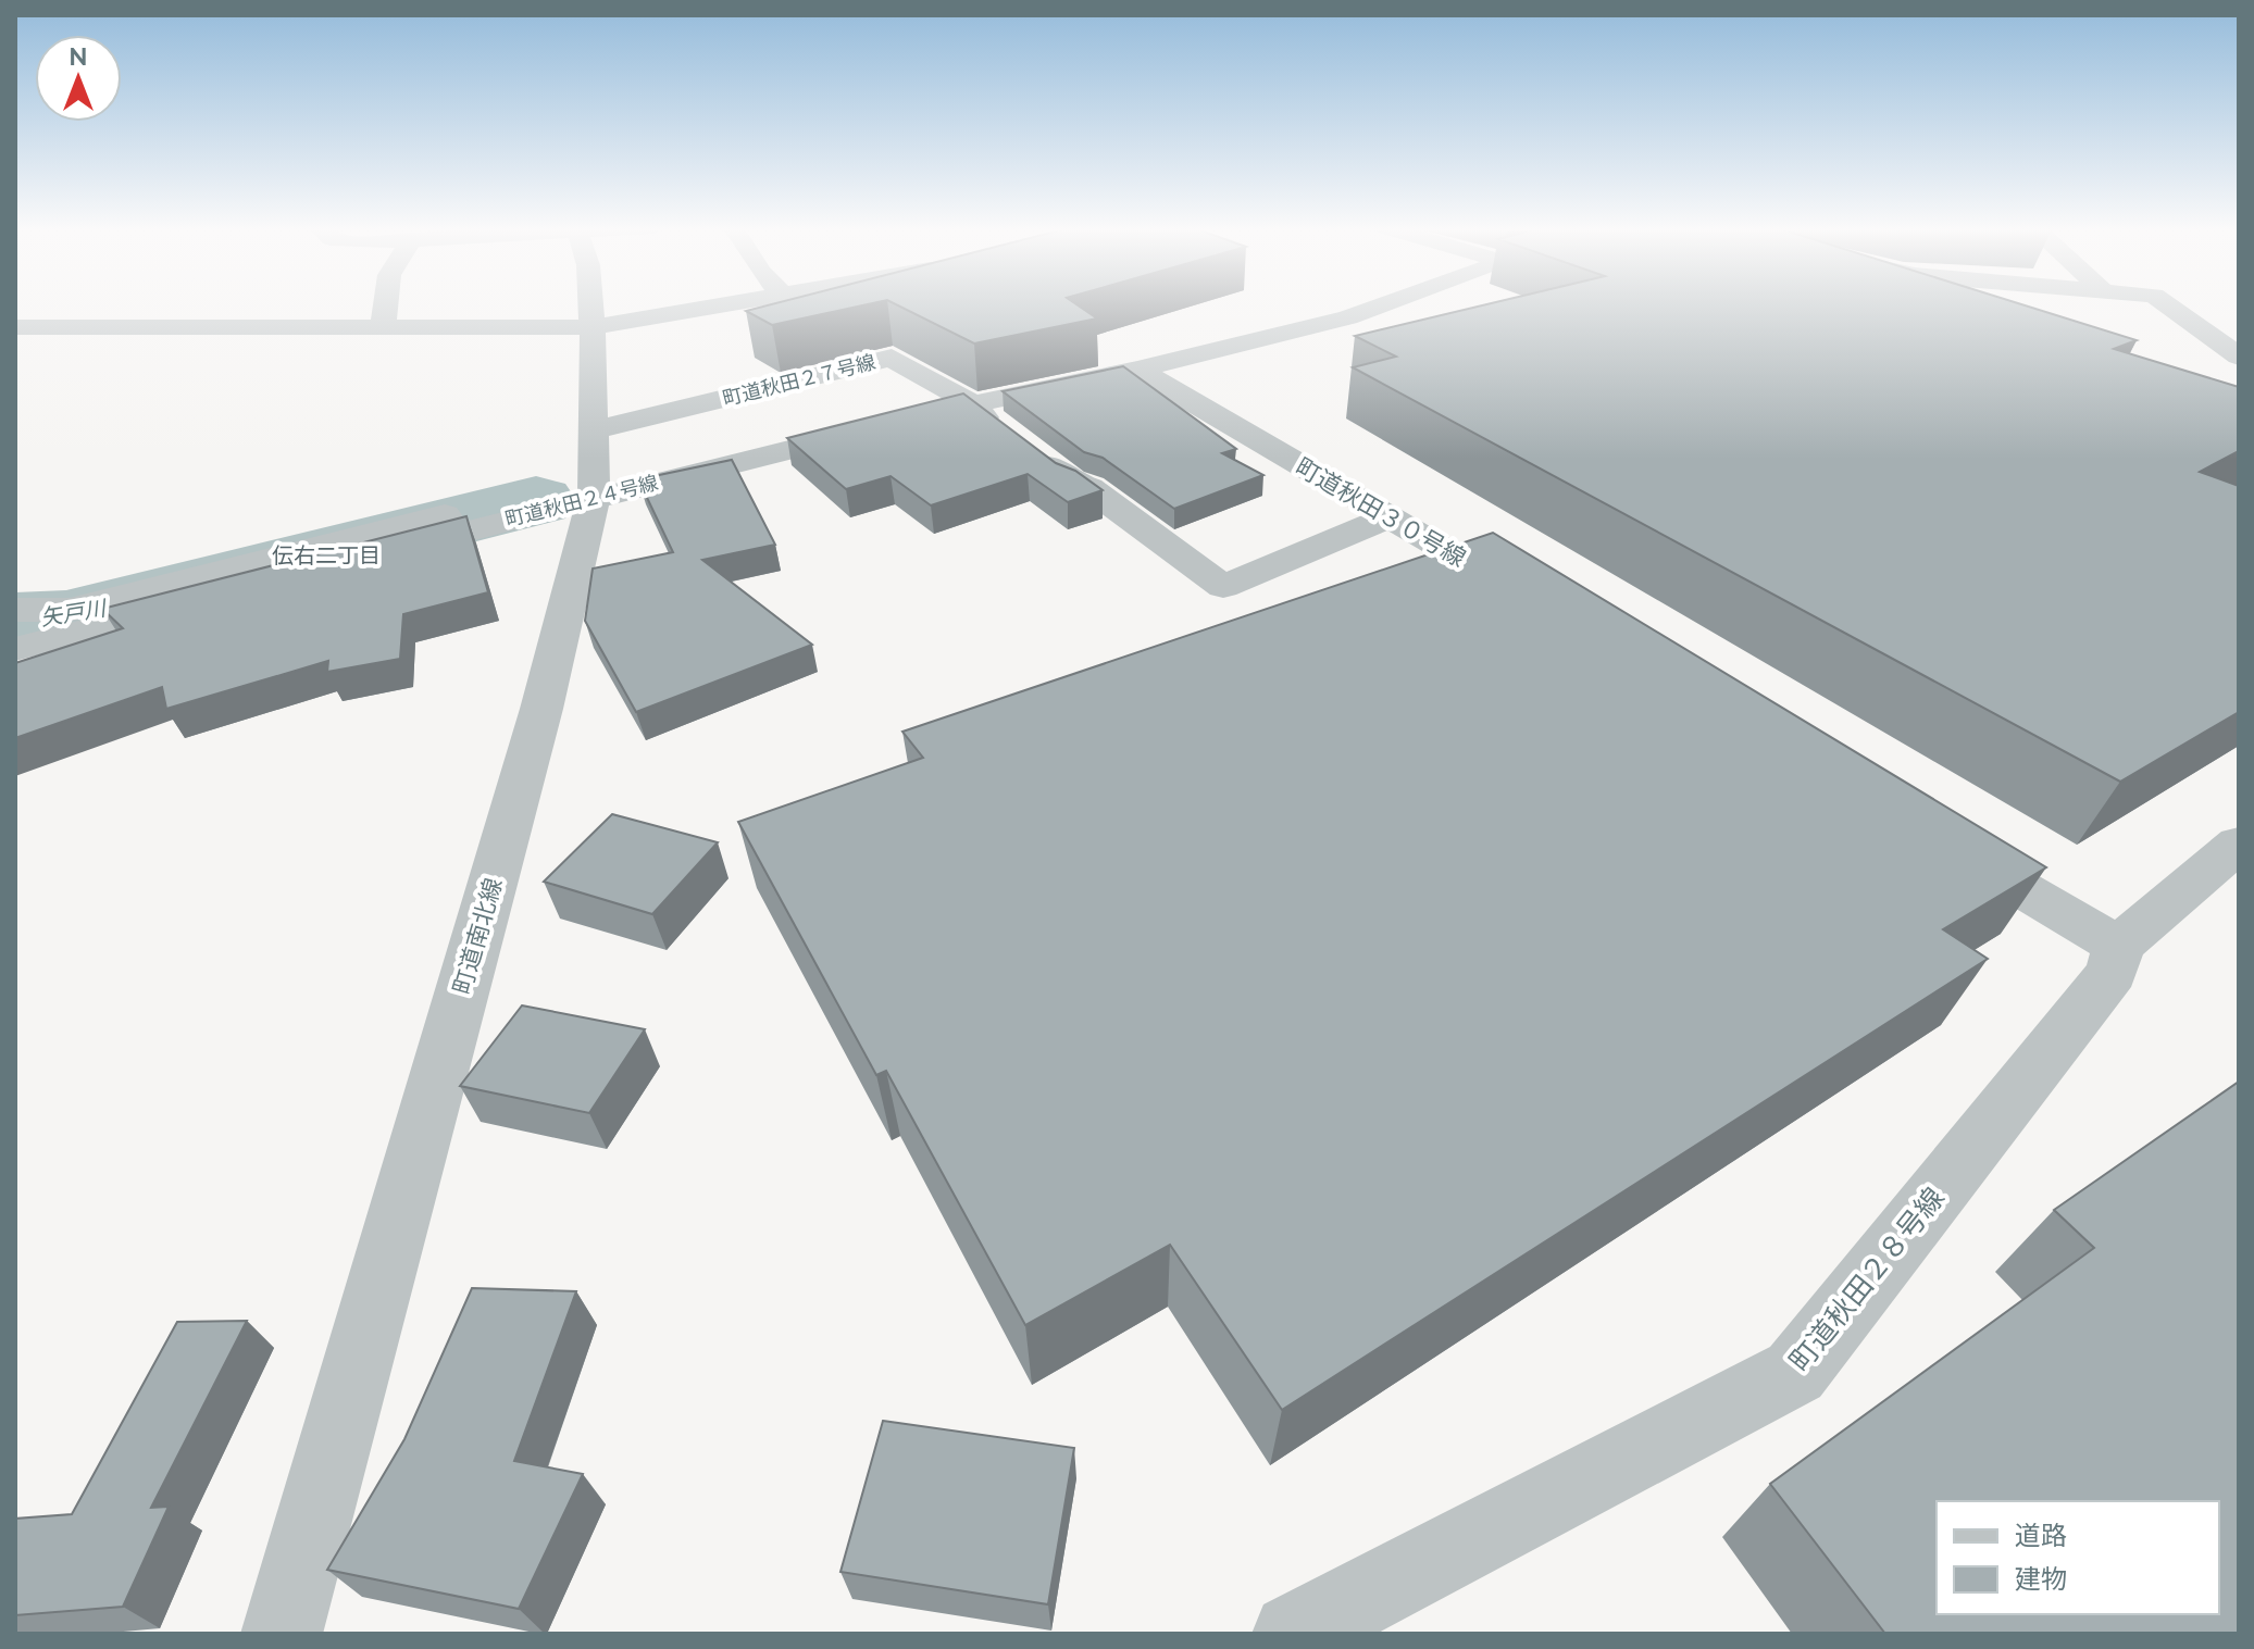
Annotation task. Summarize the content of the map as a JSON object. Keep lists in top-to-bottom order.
{
  "streets": {
    "street": [
      "町道秋田２７号線",
      "町道秋田２４号線",
      "町道秋田３０号線",
      "町道南北線",
      "町道秋田２８号線"
    ]
  },
  "crossings": [
    ["町道秋田２７号線", "町道秋田２４号線"],
    ["町道秋田２７号線", "町道秋田３０号線"],
    ["町道秋田２７号線", "町道南北線"],
    ["町道秋田２４号線", "町道秋田３０号線"],
    ["町道秋田２４号線", "町道南北線"]
  ],
  "districts": ["伝右二丁目"],
  "water": ["矢戸川"],
  "legend": ["道路", "建物"],
  "north": "top"
}
